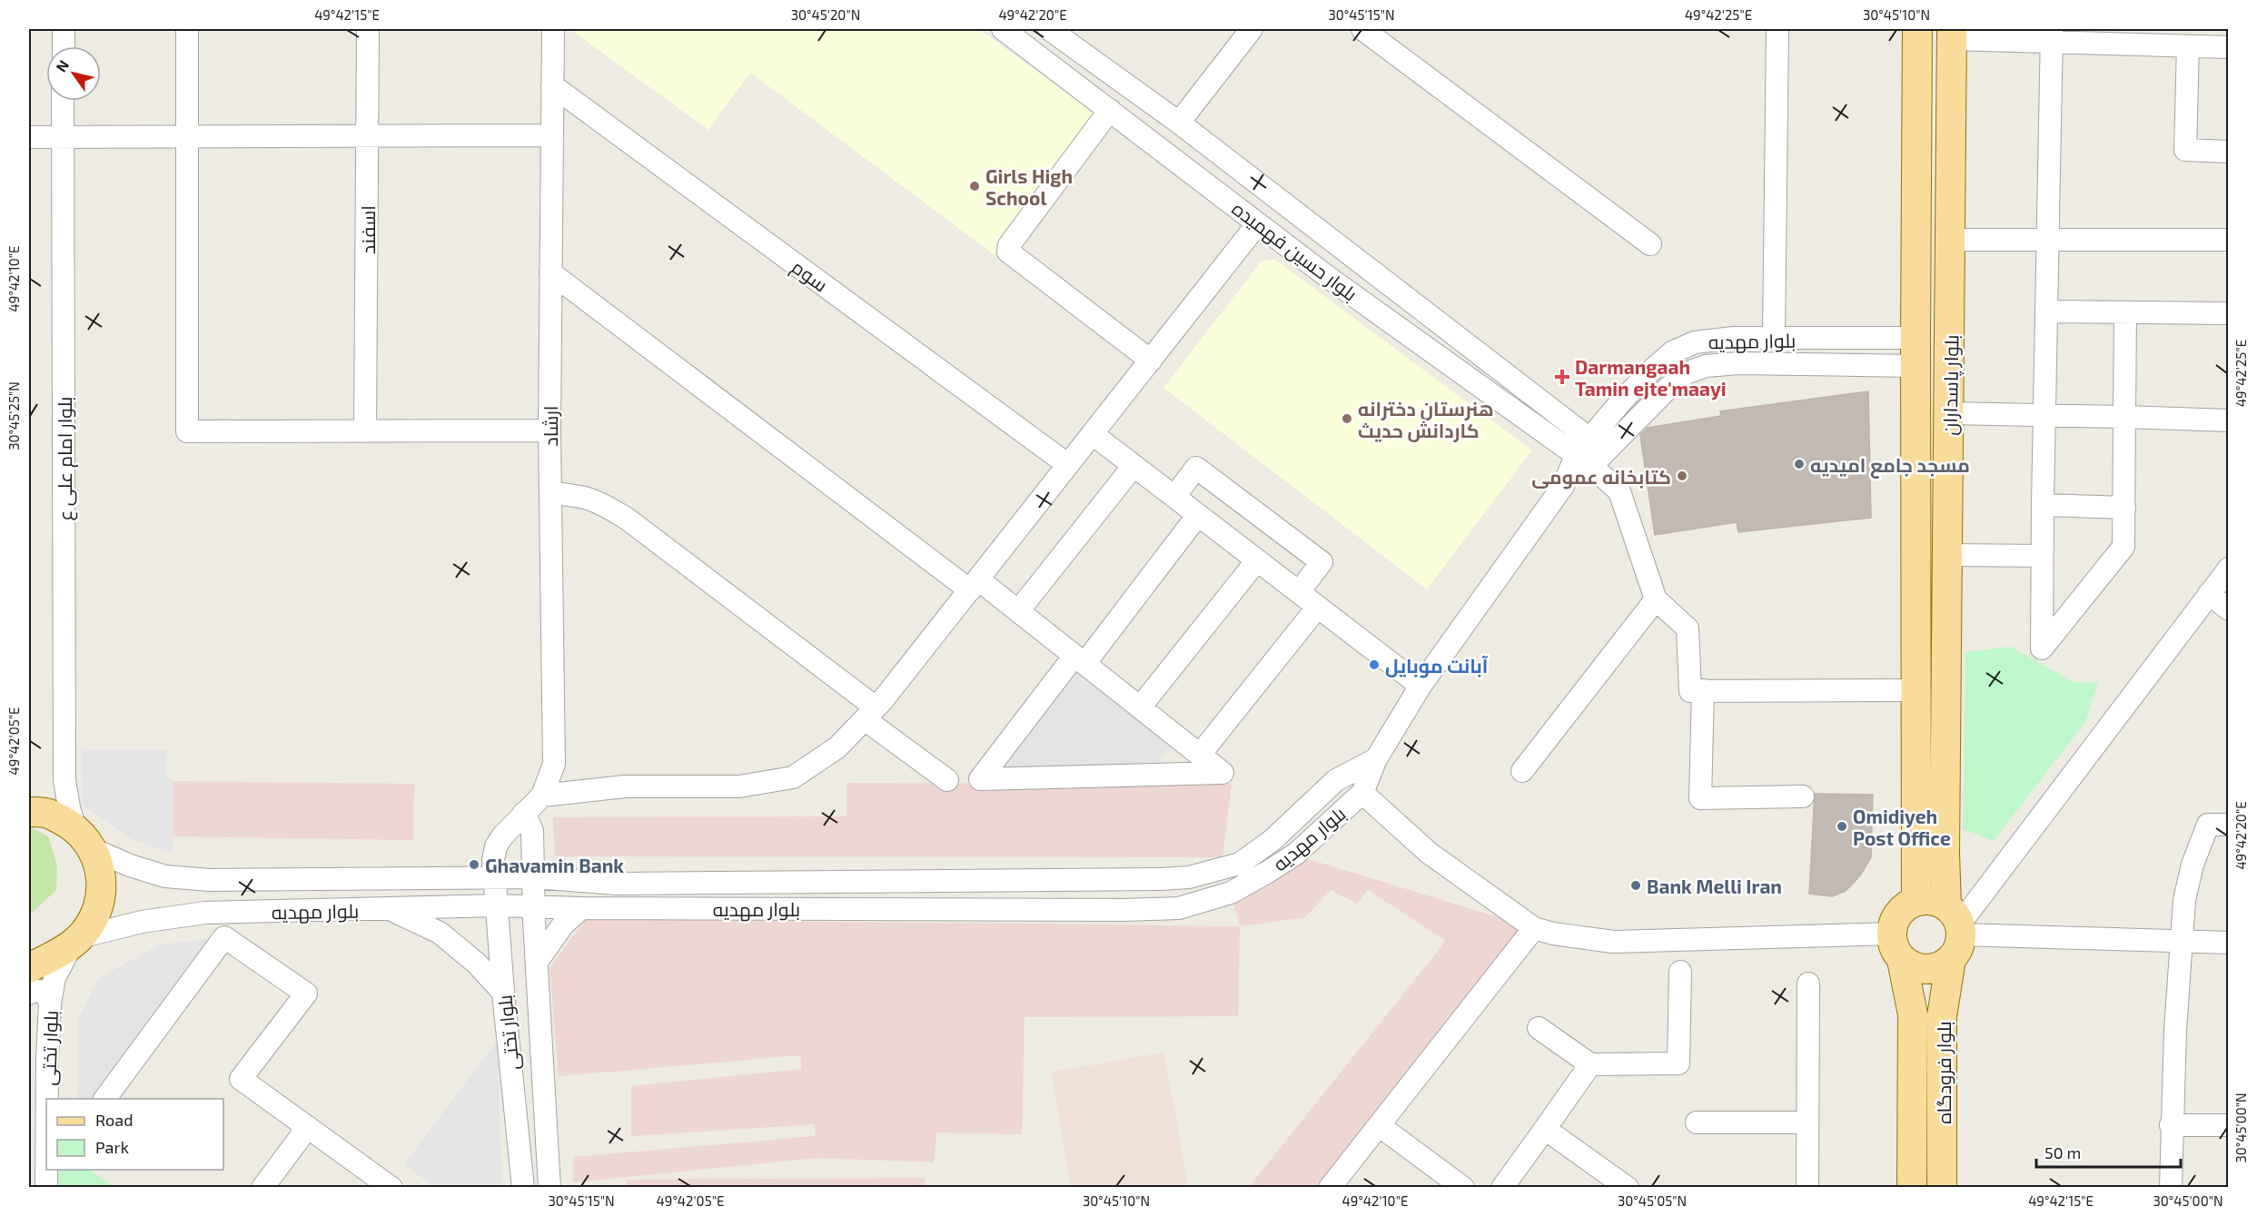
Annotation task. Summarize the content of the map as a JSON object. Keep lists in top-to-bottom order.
{
  "streets": {
    "main road": ["بلوار پاسداران", "بلوار فرودگاه"],
    "street": [
      "اسفند",
      "بلوار حسین فهمیده",
      "سوم",
      "بلوار مهدیه",
      "ارشاد",
      "بلوار امام علی ع",
      "بلوار تختی"
    ]
  },
  "crossings": [
    ["بلوار حسین فهمیده", "بلوار مهدیه"],
    ["سوم", "ارشاد"],
    ["بلوار مهدیه", "بلوار پاسداران"],
    ["بلوار مهدیه", "ارشاد"],
    ["بلوار مهدیه", "بلوار تختی"],
    ["بلوار پاسداران", "بلوار فرودگاه"],
    ["ارشاد", "بلوار تختی"]
  ],
  "places": {
    "other": [
      "Girls High School",
      "هنرستان دخترانه کاردانش حدیث",
      "مسجد جامع امیدیه",
      "کتابخانه عمومی",
      "آبانت موبایل",
      "Omidiyeh Post Office",
      "Ghavamin Bank",
      "Bank Melli Iran"
    ],
    "health": ["Darmangaah Tamin ejte'maayi"]
  },
  "legend": ["Road", "Park"],
  "scale_bar": "50 m",
  "north": "top left",
  "coordinates": [
    "49°42'15\"E",
    "30°45'20\"N",
    "49°42'20\"E",
    "30°45'15\"N",
    "49°42'25\"E",
    "30°45'10\"N",
    "49°42'10\"E",
    "30°45'25\"N",
    "49°42'05\"E",
    "30°45'00\"N",
    "30°45'05\"N"
  ]
}
